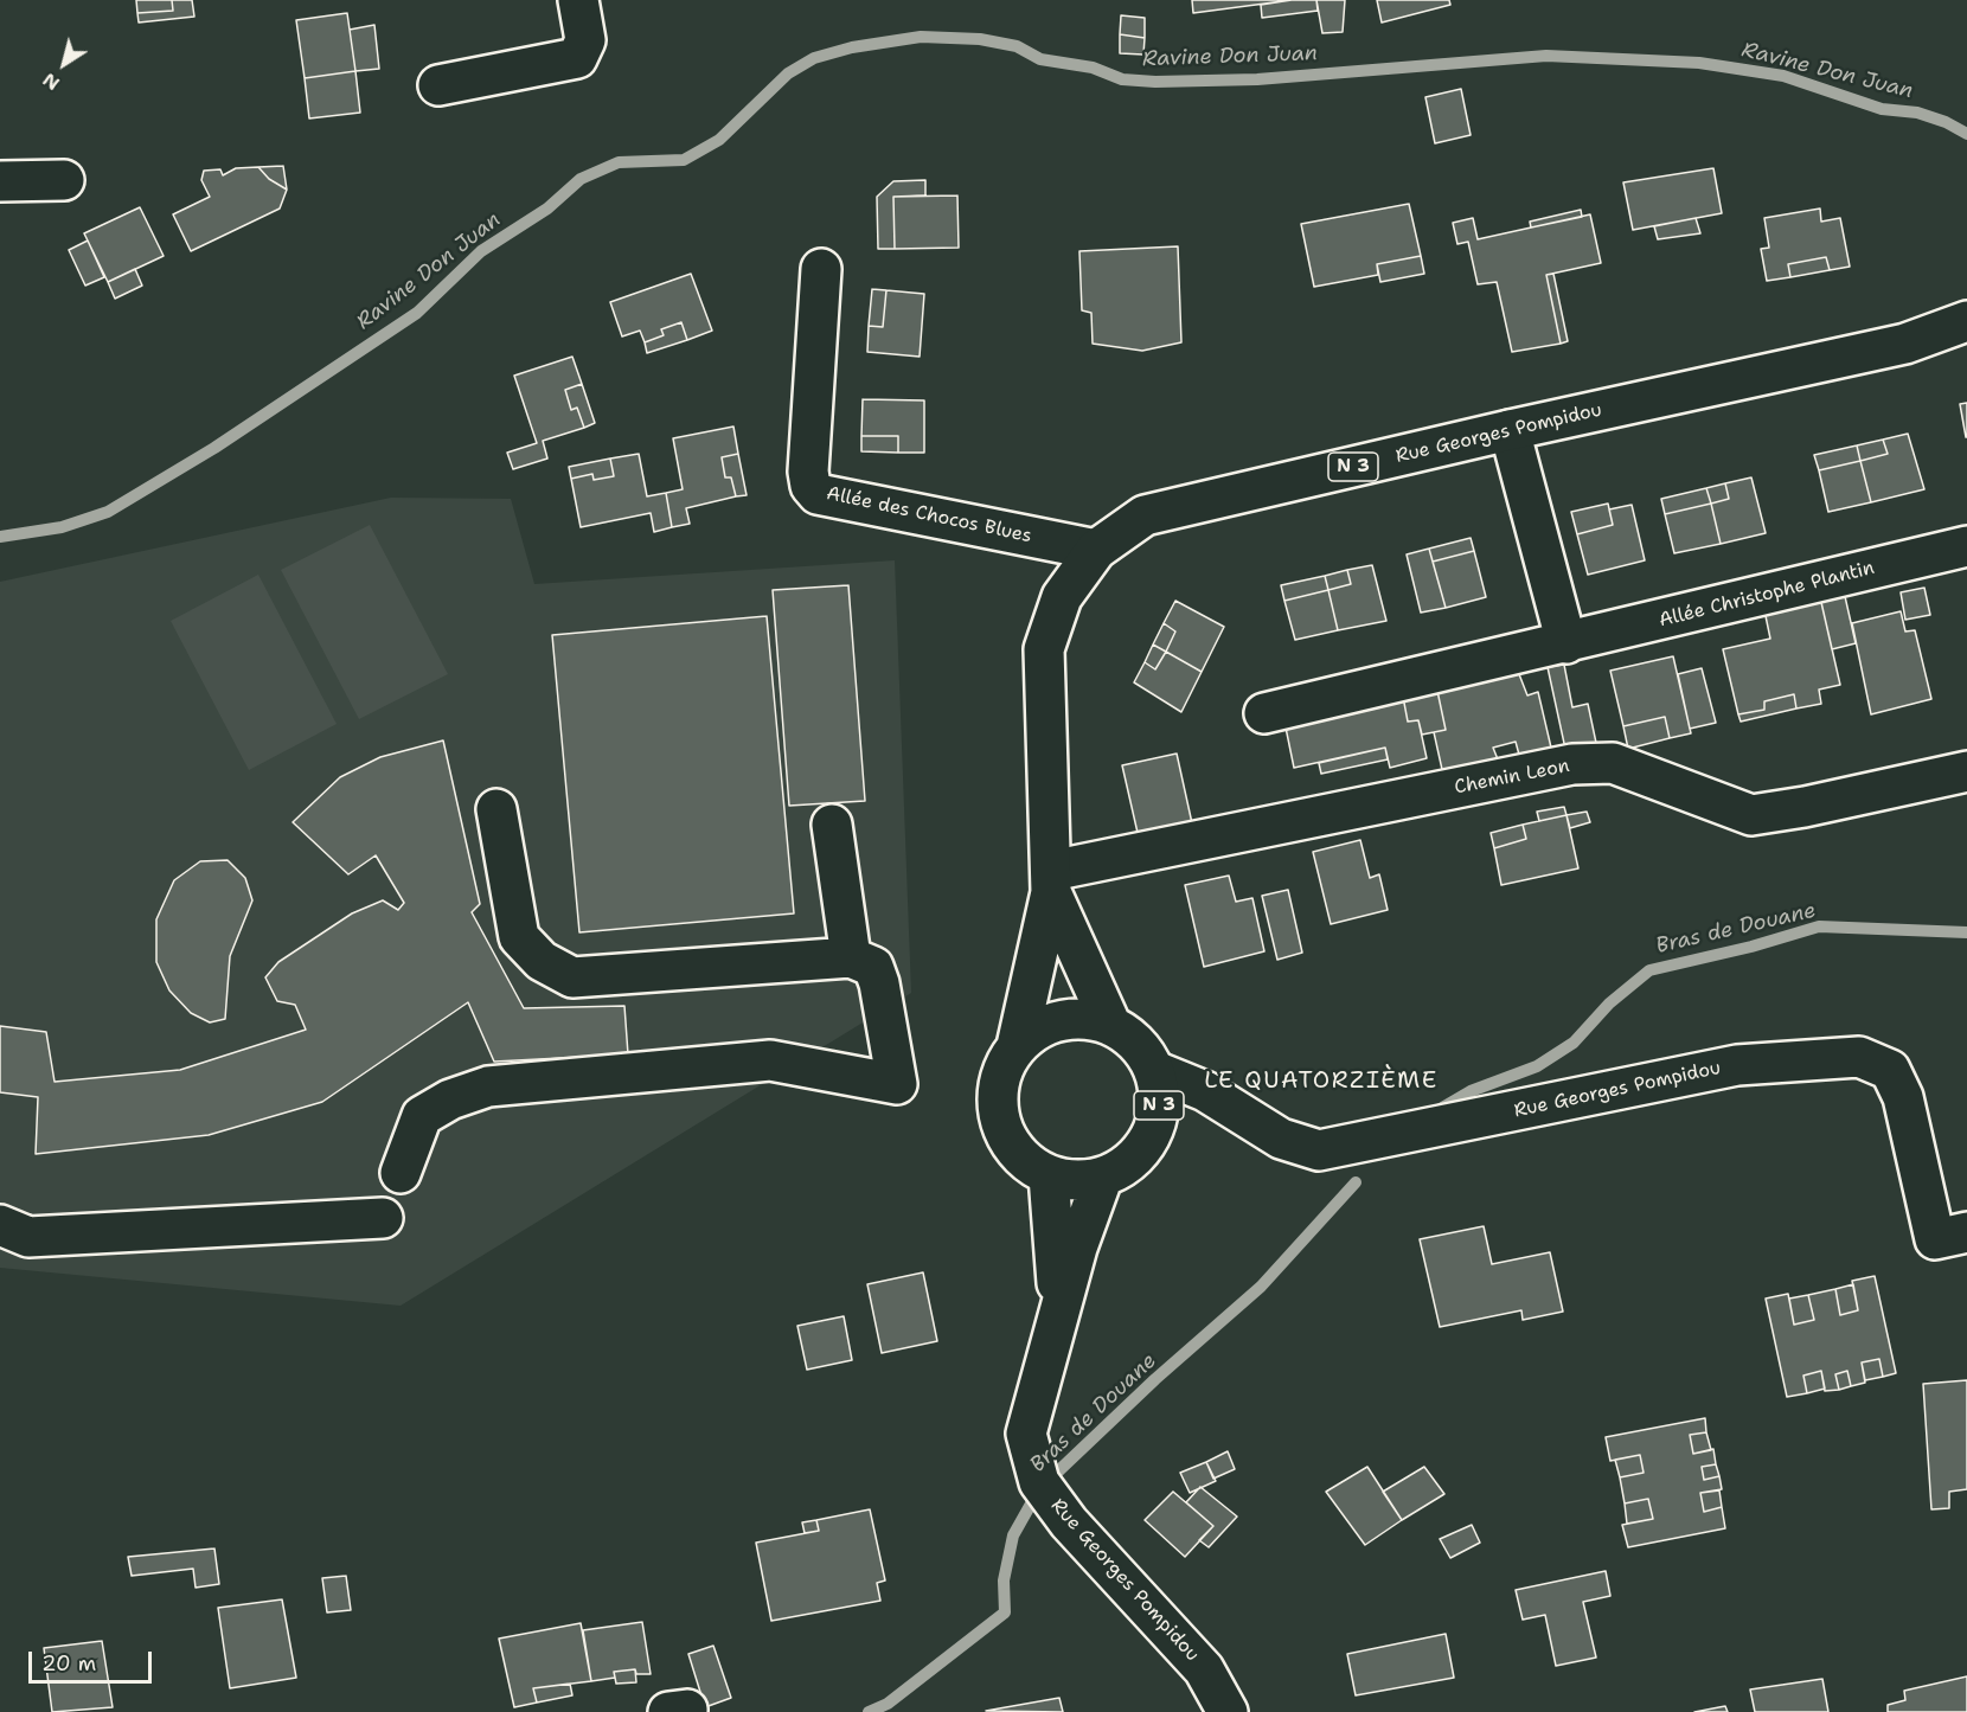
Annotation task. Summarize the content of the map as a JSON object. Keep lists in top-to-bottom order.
{
  "streets": {
    "main road": [
      "Rue Georges Pompidou",
      "N 3",
      "Allée des Chocos Blues",
      "Allée Christophe Plantin",
      "Chemin Leon"
    ]
  },
  "crossings": [
    ["Rue Georges Pompidou", "N 3"],
    ["Rue Georges Pompidou", "Allée des Chocos Blues"],
    ["Rue Georges Pompidou", "Chemin Leon"]
  ],
  "districts": ["LE QUATORZIÈME"],
  "water": ["Ravine Don Juan", "Bras de Douane"],
  "scale_bar": "20 m",
  "north": "bottom left"
}
